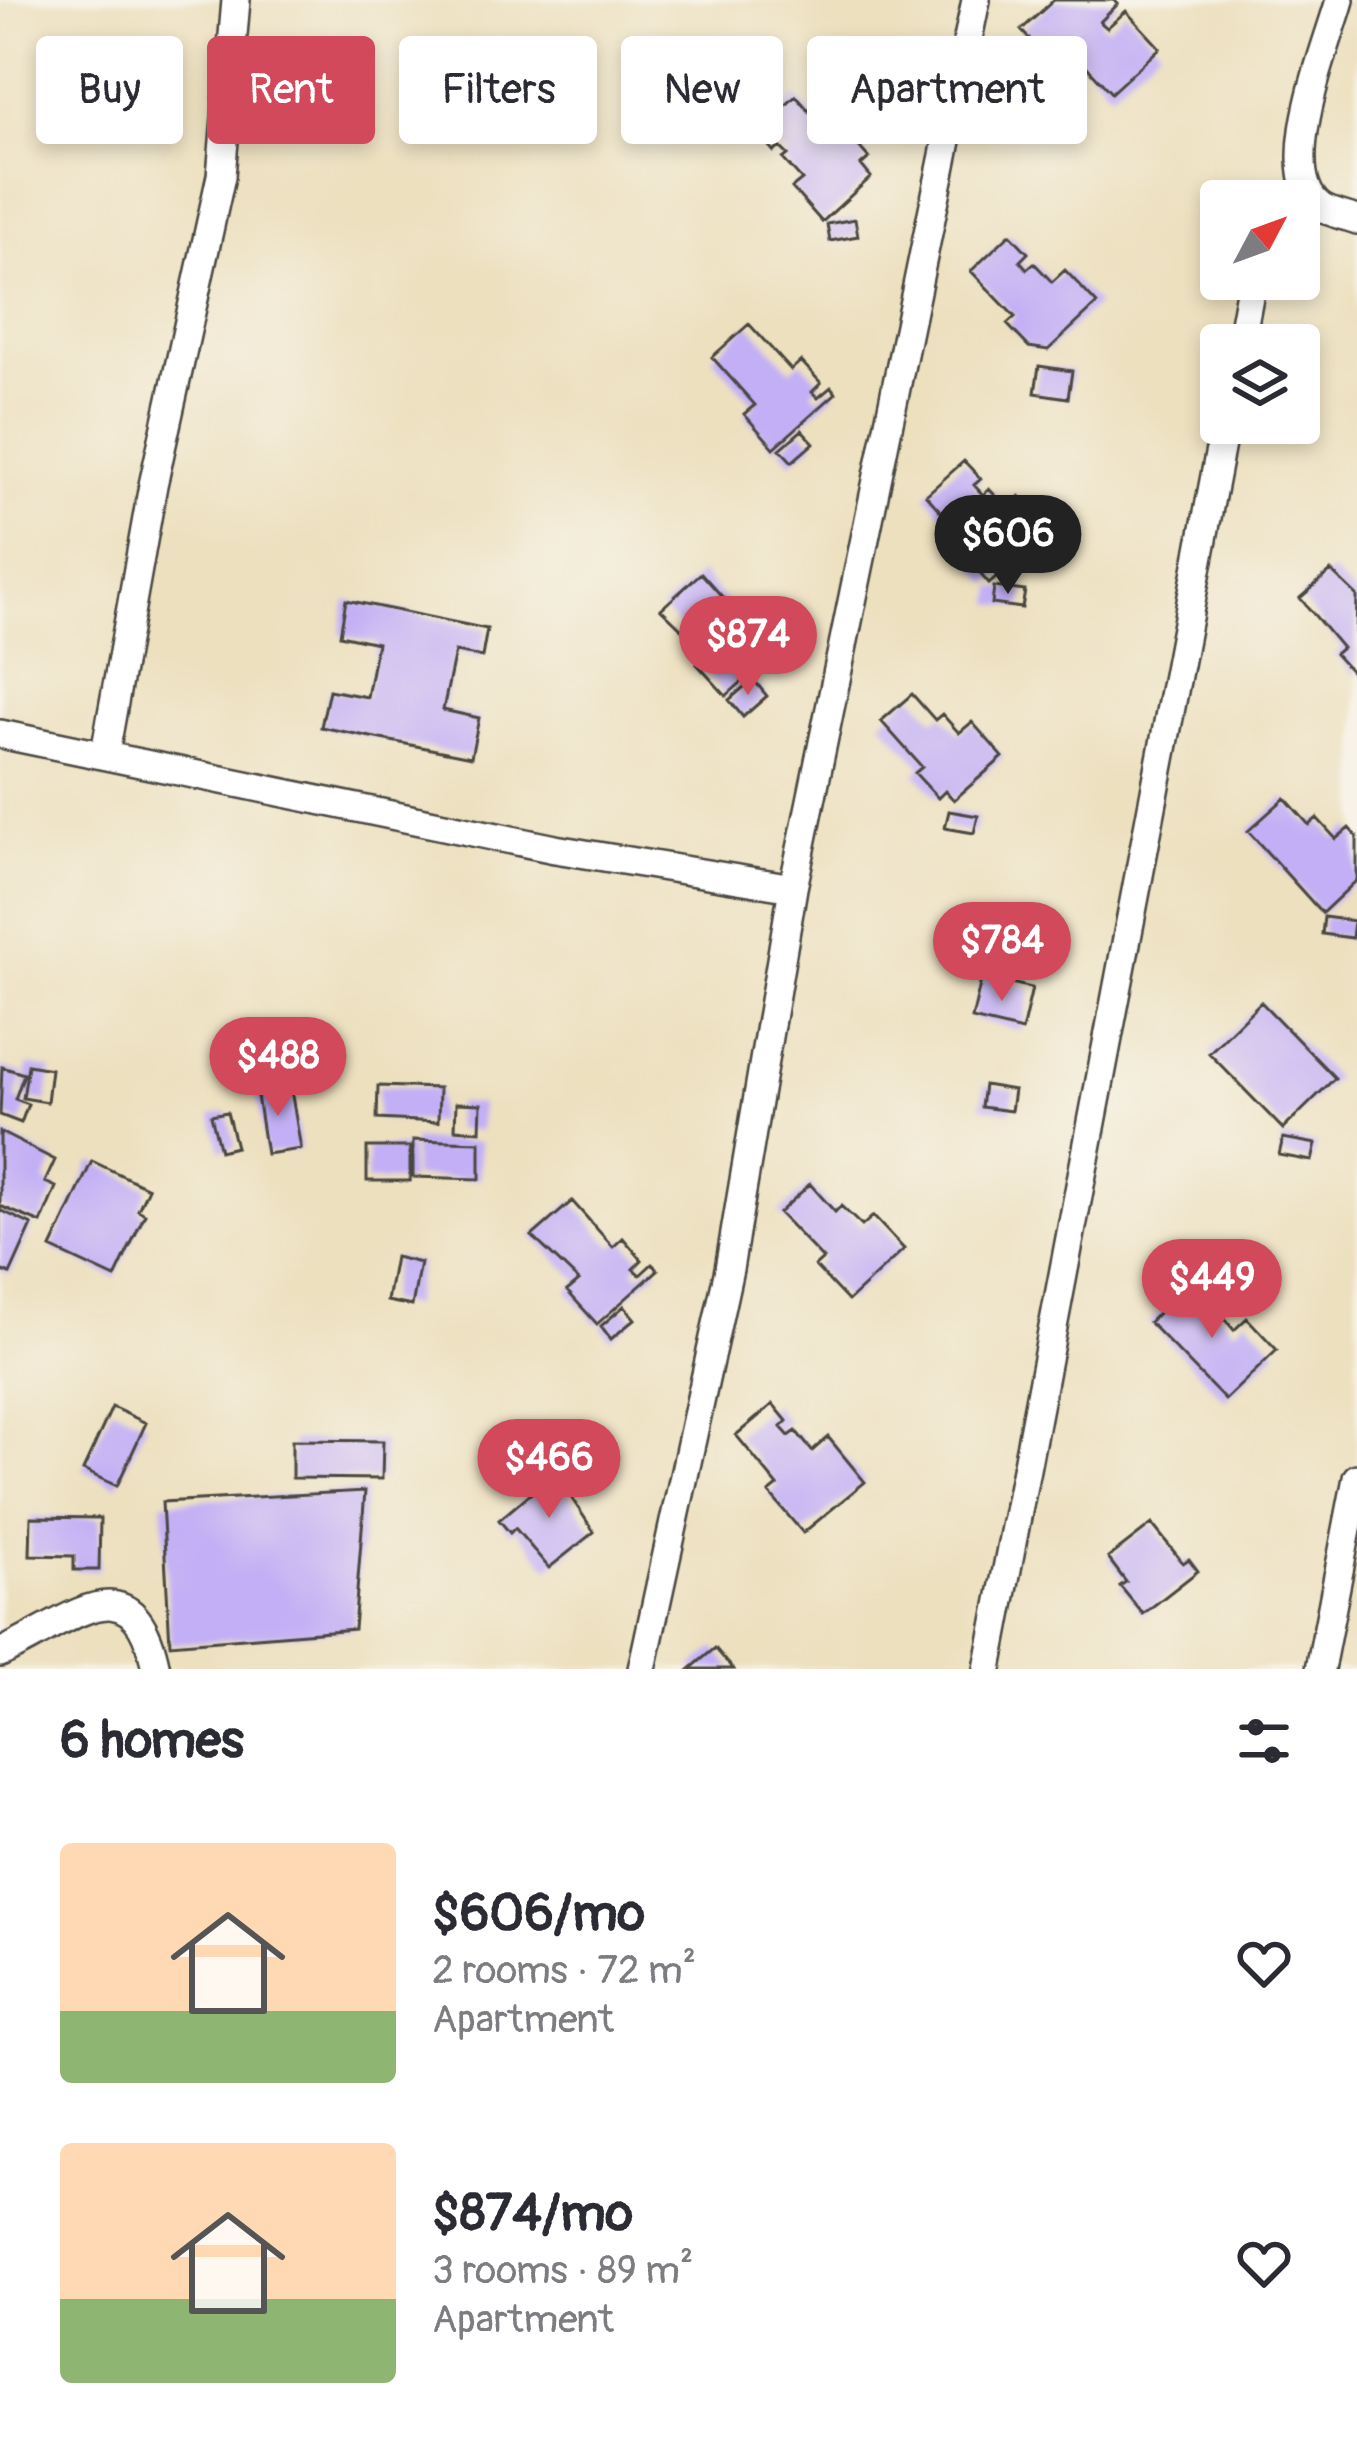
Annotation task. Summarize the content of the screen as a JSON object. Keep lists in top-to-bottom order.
{
  "north": "top right",
  "page": {
    "chip": [
      "Buy",
      "Rent",
      "Filters",
      "New",
      "Apartment"
    ],
    "price": [
      "$606",
      "$874",
      "$784",
      "$488",
      "$449",
      "$466"
    ],
    "heading": "6 homes",
    "list": [
      {
        "name": "$606/mo",
        "note": "2 rooms · 72 m² · Apartment"
      },
      {
        "name": "$874/mo",
        "note": "3 rooms · 89 m² · Apartment"
      }
    ]
  }
}
